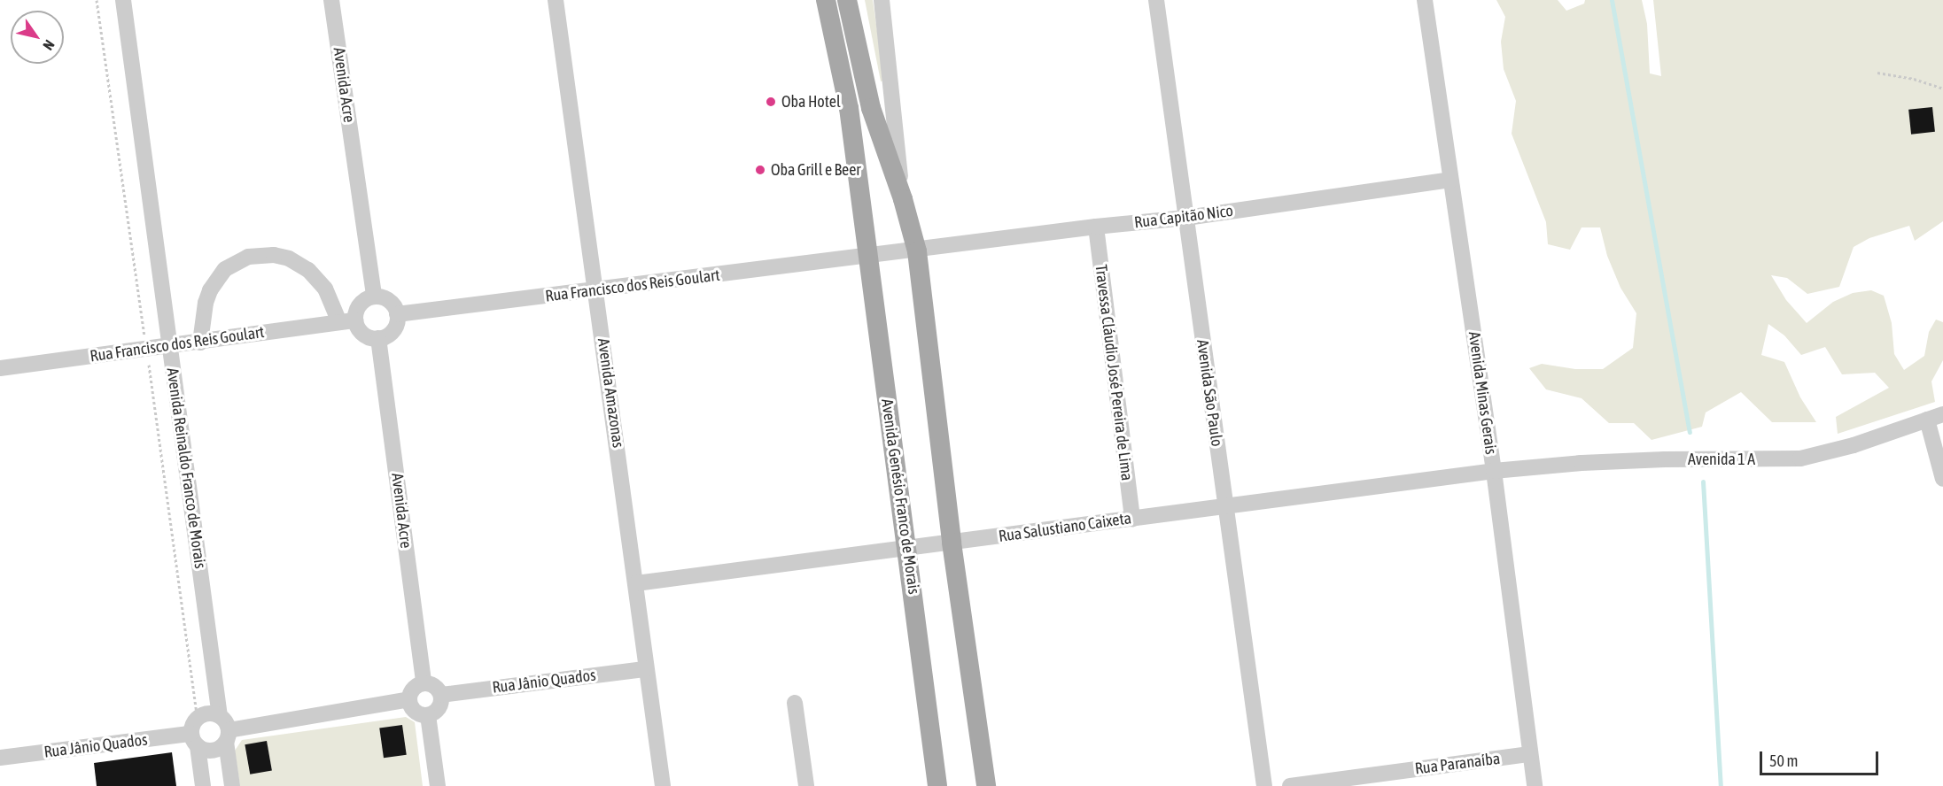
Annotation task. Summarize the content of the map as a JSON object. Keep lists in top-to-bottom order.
{
  "streets": {
    "main road": ["Avenida Genésio Franco de Morais"],
    "street": [
      "Avenida Acre",
      "Rua Capitão Nico",
      "Rua Francisco dos Reis Goulart",
      "Travessa Cláudio José Pereira de Lima",
      "Avenida Amazonas",
      "Avenida São Paulo",
      "Avenida Minas Gerais",
      "Avenida 1 A",
      "Avenida Reinaldo Franco de Morais",
      "Rua Salustiano Caixeta",
      "Rua Jânio Quados",
      "Rua Paranaíba"
    ]
  },
  "crossings": [
    ["Avenida Acre", "Rua Francisco dos Reis Goulart"],
    ["Avenida Acre", "Rua Jânio Quados"],
    ["Rua Capitão Nico", "Travessa Cláudio José Pereira de Lima"],
    ["Rua Capitão Nico", "Avenida São Paulo"],
    ["Rua Capitão Nico", "Avenida Minas Gerais"],
    ["Rua Francisco dos Reis Goulart", "Avenida Amazonas"],
    ["Rua Francisco dos Reis Goulart", "Avenida Reinaldo Franco de Morais"],
    ["Rua Francisco dos Reis Goulart", "Avenida Genésio Franco de Morais"],
    ["Travessa Cláudio José Pereira de Lima", "Rua Salustiano Caixeta"],
    ["Avenida Amazonas", "Rua Salustiano Caixeta"],
    ["Avenida Amazonas", "Rua Jânio Quados"],
    ["Avenida São Paulo", "Rua Salustiano Caixeta"],
    ["Avenida Minas Gerais", "Avenida 1 A"],
    ["Avenida Minas Gerais", "Rua Salustiano Caixeta"],
    ["Avenida Minas Gerais", "Rua Paranaíba"],
    ["Avenida 1 A", "Rua Salustiano Caixeta"],
    ["Avenida Reinaldo Franco de Morais", "Rua Jânio Quados"],
    ["Avenida Genésio Franco de Morais", "Rua Salustiano Caixeta"]
  ],
  "places": ["Oba Hotel", "Oba Grill e Beer"],
  "scale_bar": "50 m",
  "north": "bottom right"
}
